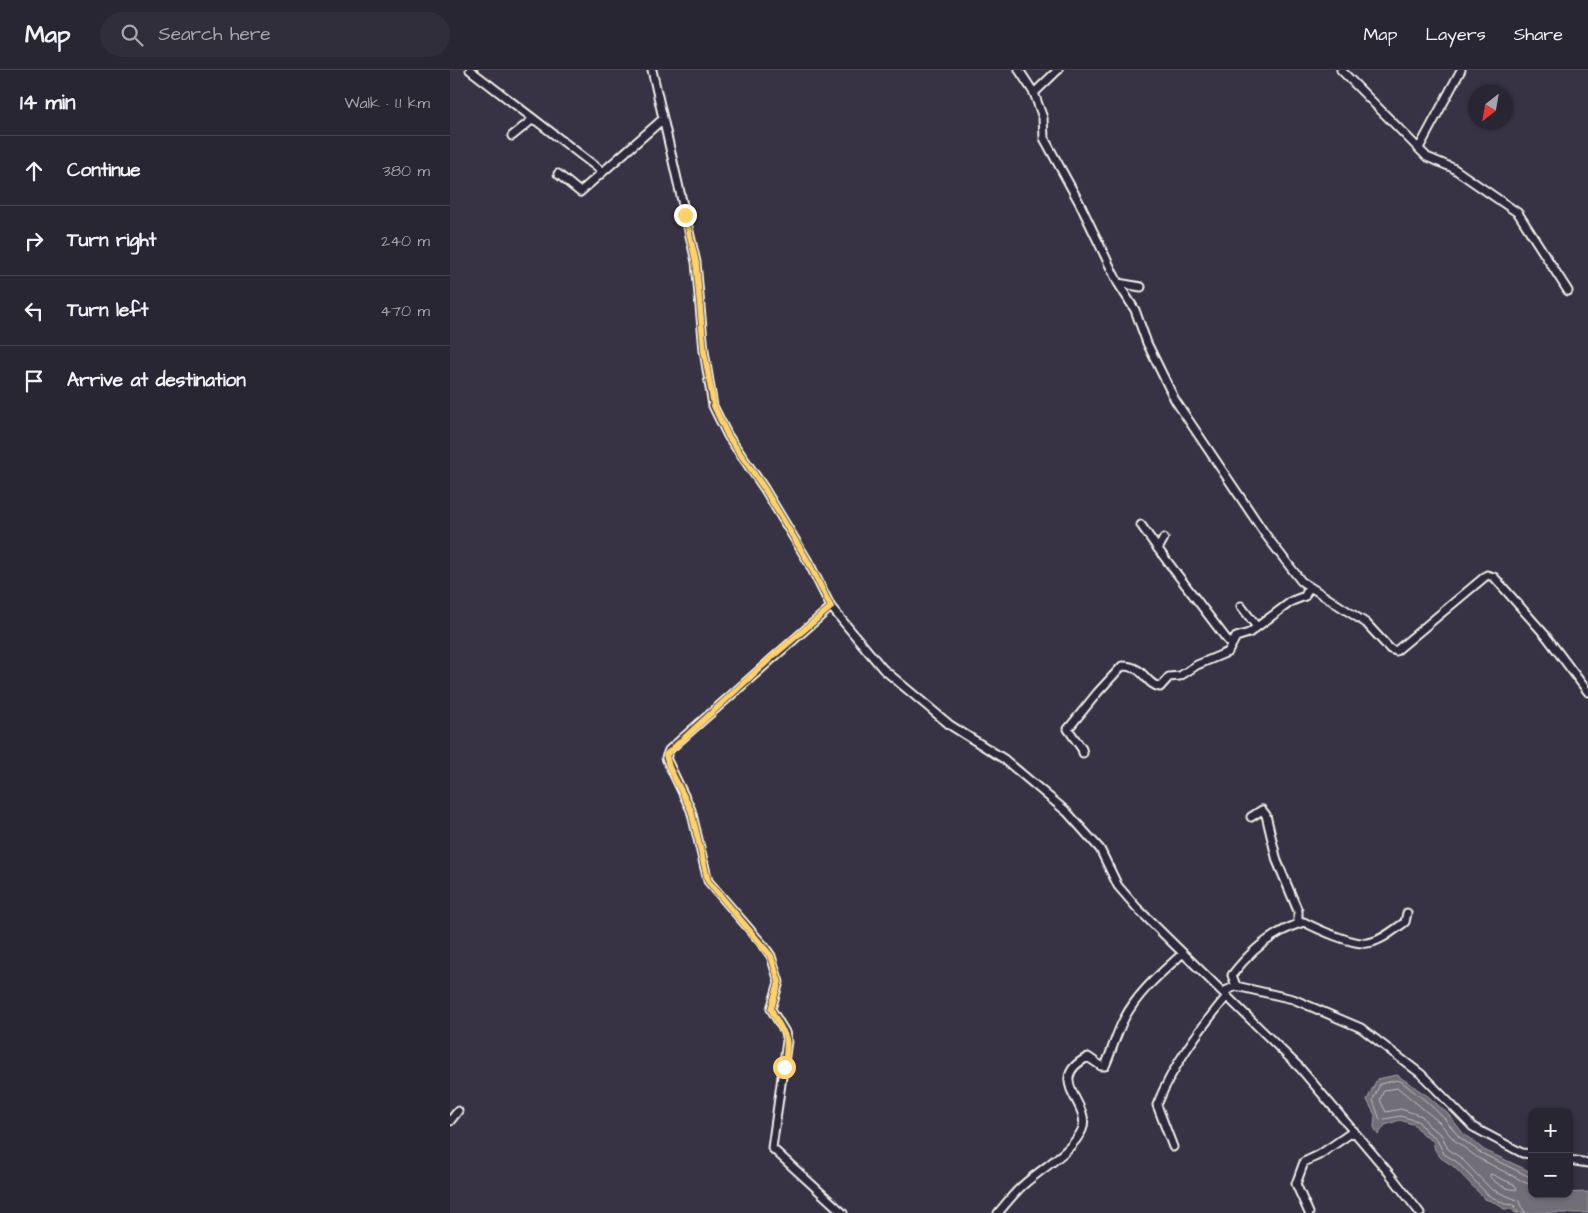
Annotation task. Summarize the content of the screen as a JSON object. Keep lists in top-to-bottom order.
{
  "north": "bottom left",
  "page": {
    "header": "Map",
    "search": "Search here",
    "nav": ["Map", "Layers", "Share"],
    "heading": ["14 min", "Walk · 1.1 km"],
    "list": [
      ["Continue", "380 m"],
      ["Turn right", "240 m"],
      ["Turn left", "470 m"],
      "Arrive at destination"
    ],
    "map_buttons": ["+", "−"]
  }
}
